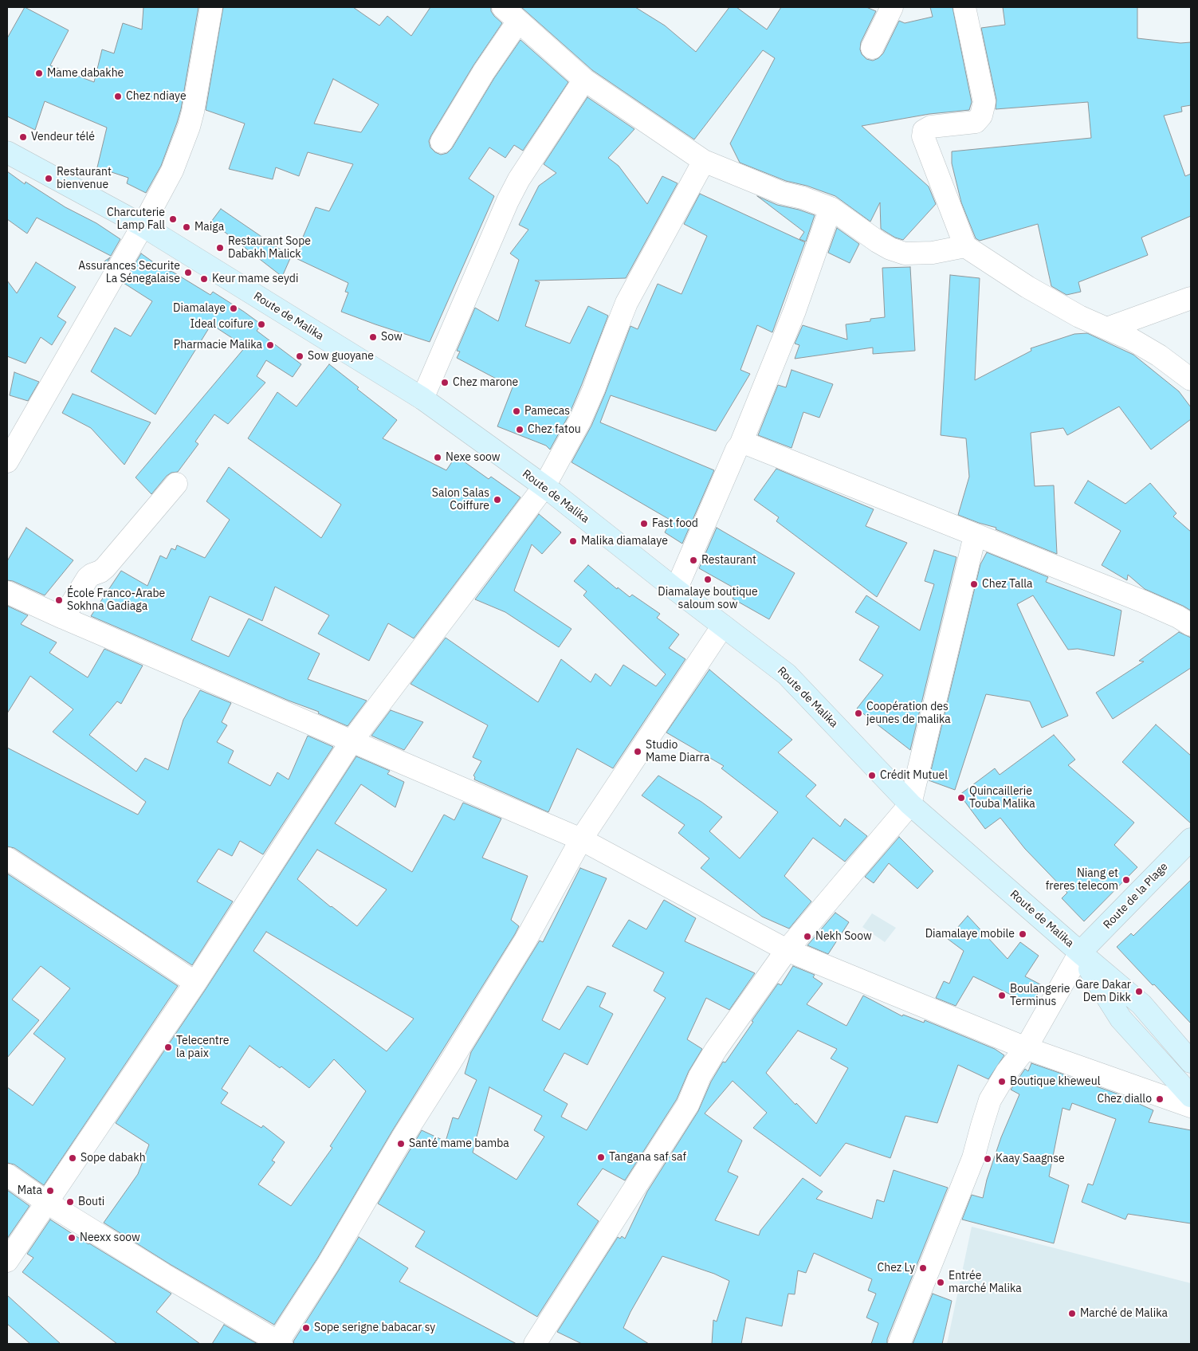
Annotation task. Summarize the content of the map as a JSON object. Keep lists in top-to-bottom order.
{
  "streets": {
    "main road": ["Route de Malika", "Route de la Plage"]
  },
  "crossings": [
    ["Route de Malika", "Route de la Plage"]
  ],
  "places": [
    "Mame dabakhe",
    "Chez ndiaye",
    "Vendeur télé",
    "Restaurant bienvenue",
    "Charcuterie Lamp Fall",
    "Maiga",
    "Restaurant Sope Dabakh Malick",
    "Assurances Securite La Sénegalaise",
    "Keur mame seydi",
    "Diamalaye",
    "Ideal coifure",
    "Sow",
    "Pharmacie Malika",
    "Sow guoyane",
    "Chez marone",
    "Pamecas",
    "Chez fatou",
    "Nexe soow",
    "Salon Salas Coiffure",
    "Fast food",
    "Malika diamalaye",
    "Restaurant",
    "Diamalaye boutique saloum sow",
    "Chez Talla",
    "École Franco-Arabe Sokhna Gadiaga",
    "Coopération des jeunes de malika",
    "Studio Mame Diarra",
    "Crédit Mutuel",
    "Quincaillerie Touba Malika",
    "Niang et freres telecom",
    "Diamalaye mobile",
    "Nekh Soow",
    "Gare Dakar Dem Dikk",
    "Boulangerie Terminus",
    "Telecentre la paix",
    "Boutique kheweul",
    "Chez diallo",
    "Santé mame bamba",
    "Tangana saf saf",
    "Sope dabakh",
    "Kaay Saagnse",
    "Mata",
    "Bouti",
    "Neexx soow",
    "Chez Ly",
    "Entrée marché Malika",
    "Marché de Malika",
    "Sope serigne babacar sy"
  ]
}
